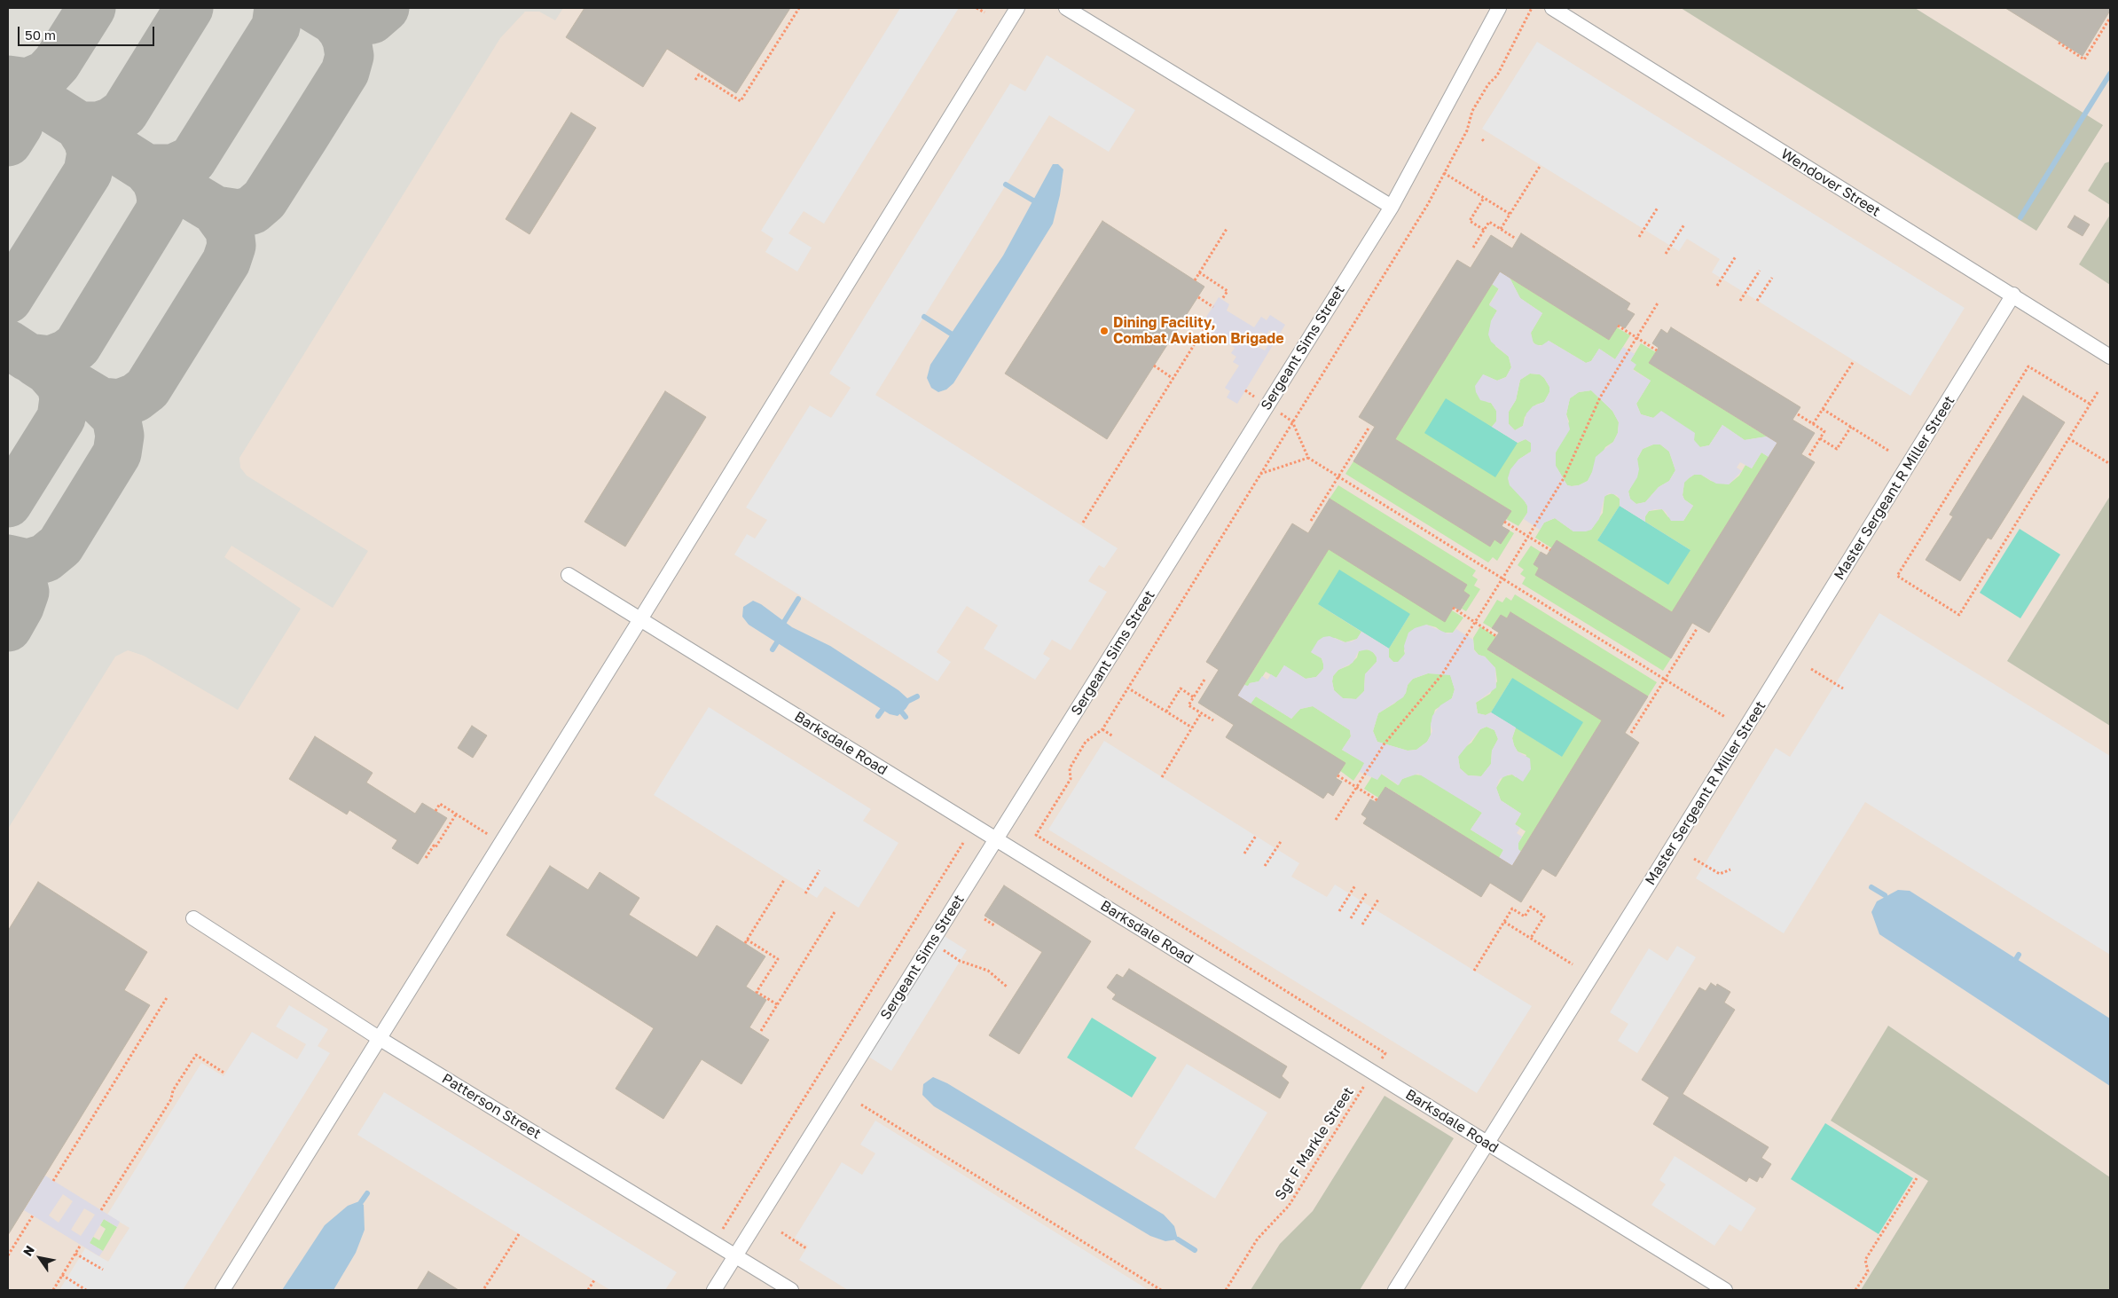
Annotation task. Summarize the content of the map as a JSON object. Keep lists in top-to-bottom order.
{
  "streets": {
    "street": [
      "Wendover Street",
      "Sergeant Sims Street",
      "Master Sergeant R Miller Street",
      "Barksdale Road",
      "Patterson Street"
    ],
    "path": ["Sgt F Markle Street"]
  },
  "crossings": [
    ["Wendover Street", "Master Sergeant R Miller Street"],
    ["Sergeant Sims Street", "Barksdale Road"],
    ["Sergeant Sims Street", "Patterson Street"],
    ["Master Sergeant R Miller Street", "Barksdale Road"],
    ["Barksdale Road", "Sgt F Markle Street"]
  ],
  "places": ["Dining Facility, Combat Aviation Brigade"],
  "scale_bar": "50 m",
  "north": "top left"
}
